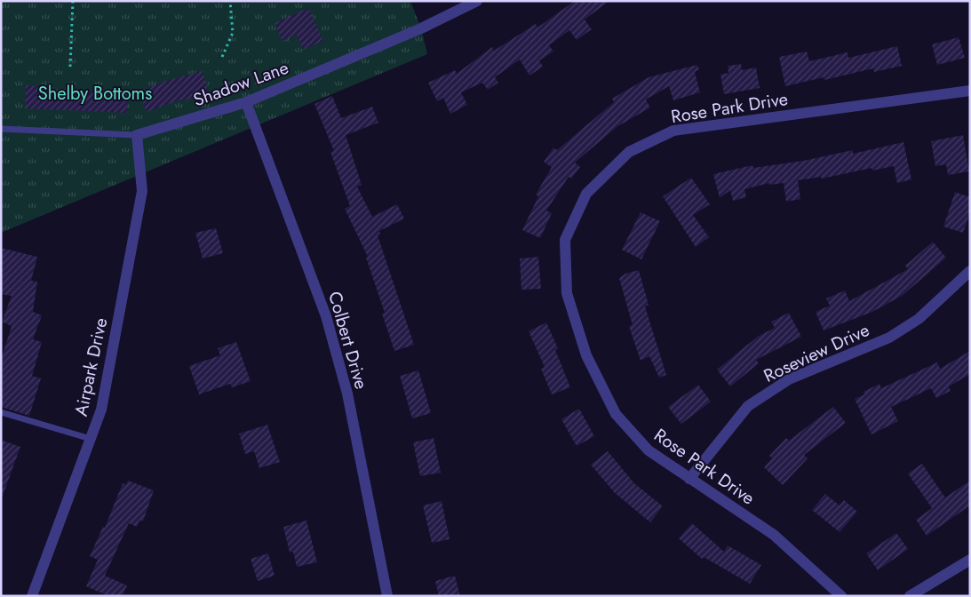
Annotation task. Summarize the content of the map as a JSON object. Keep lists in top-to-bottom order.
{
  "streets": {
    "street": [
      "Shadow Lane",
      "Rose Park Drive",
      "Colbert Drive",
      "Roseview Drive",
      "Airpark Drive"
    ]
  },
  "crossings": [
    ["Shadow Lane", "Colbert Drive"],
    ["Shadow Lane", "Airpark Drive"],
    ["Rose Park Drive", "Roseview Drive"]
  ],
  "parks": ["Shelby Bottoms"]
}
